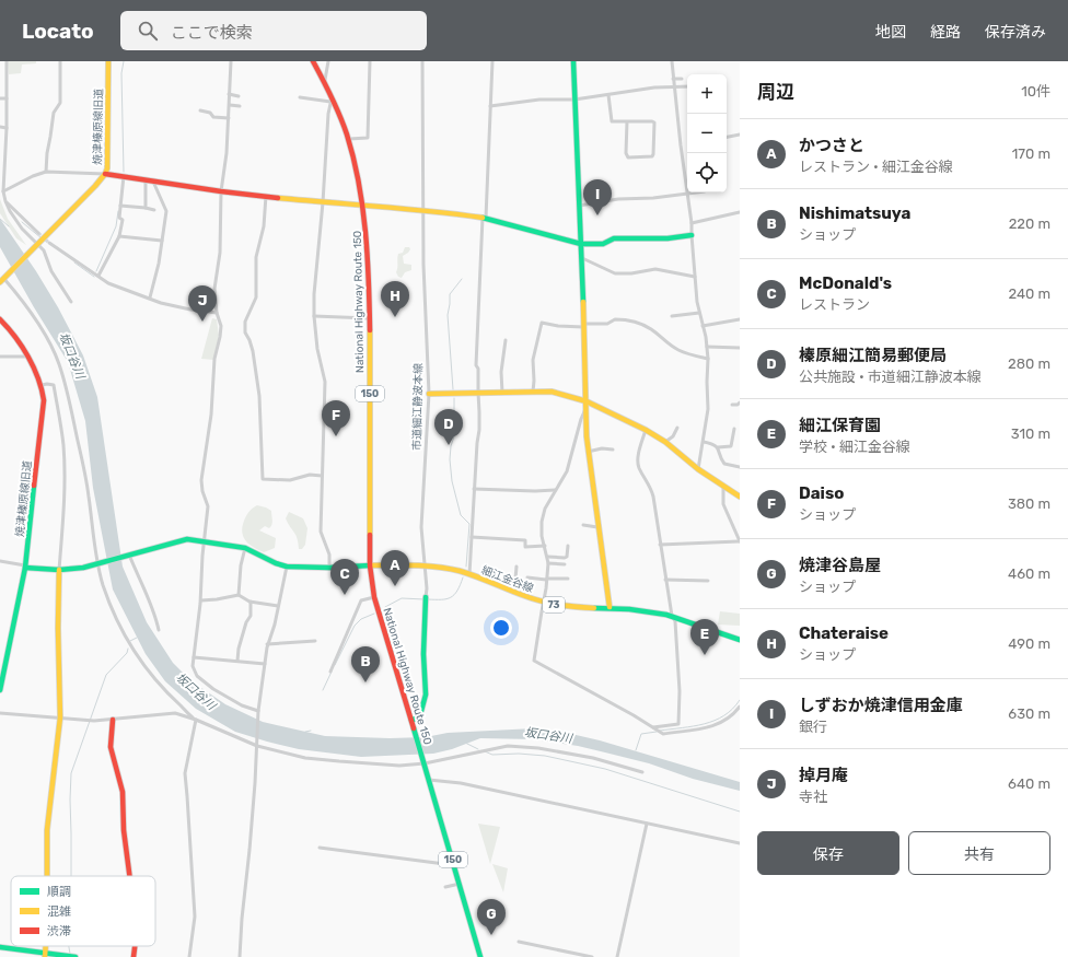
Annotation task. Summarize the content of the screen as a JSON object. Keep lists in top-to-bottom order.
{
  "streets": {
    "main road": [
      "焼津榛原線旧道",
      "National Highway Route 150",
      "150",
      "市道細江静波本線",
      "細江金谷線",
      "73"
    ]
  },
  "crossings": [
    ["National Highway Route 150", "市道細江静波本線"],
    ["National Highway Route 150", "細江金谷線"],
    ["市道細江静波本線", "細江金谷線"]
  ],
  "water": ["坂口谷川"],
  "legend": ["順調", "混雑", "渋滞"],
  "page": {
    "header": "Locato",
    "search": "ここで検索",
    "nav": ["地図", "経路", "保存済み"],
    "heading": ["周辺", "10件"],
    "map_buttons": ["+", "−"],
    "list": [
      {
        "mark": "A",
        "name": "かつさと",
        "note": "レストラン · 細江金谷線",
        "value": "170 m"
      },
      {
        "mark": "B",
        "name": "Nishimatsuya",
        "note": "ショップ",
        "value": "220 m"
      },
      {
        "mark": "C",
        "name": "McDonald's",
        "note": "レストラン",
        "value": "240 m"
      },
      {
        "mark": "D",
        "name": "榛原細江簡易郵便局",
        "note": "公共施設 · 市道細江静波本線",
        "value": "280 m"
      },
      {
        "mark": "E",
        "name": "細江保育園",
        "note": "学校 · 細江金谷線",
        "value": "310 m"
      },
      {
        "mark": "F",
        "name": "Daiso",
        "note": "ショップ",
        "value": "380 m"
      },
      {
        "mark": "G",
        "name": "焼津谷島屋",
        "note": "ショップ",
        "value": "460 m"
      },
      {
        "mark": "H",
        "name": "Chateraise",
        "note": "ショップ",
        "value": "490 m"
      },
      {
        "mark": "I",
        "name": "しずおか焼津信用金庫",
        "note": "銀行",
        "value": "630 m"
      },
      {
        "mark": "J",
        "name": "掉月庵",
        "note": "寺社",
        "value": "640 m"
      }
    ],
    "pins": [
      "I",
      "H",
      "J",
      "F",
      "D",
      "A",
      "C",
      "E",
      "B",
      "G"
    ],
    "buttons": ["保存", "共有"]
  }
}
